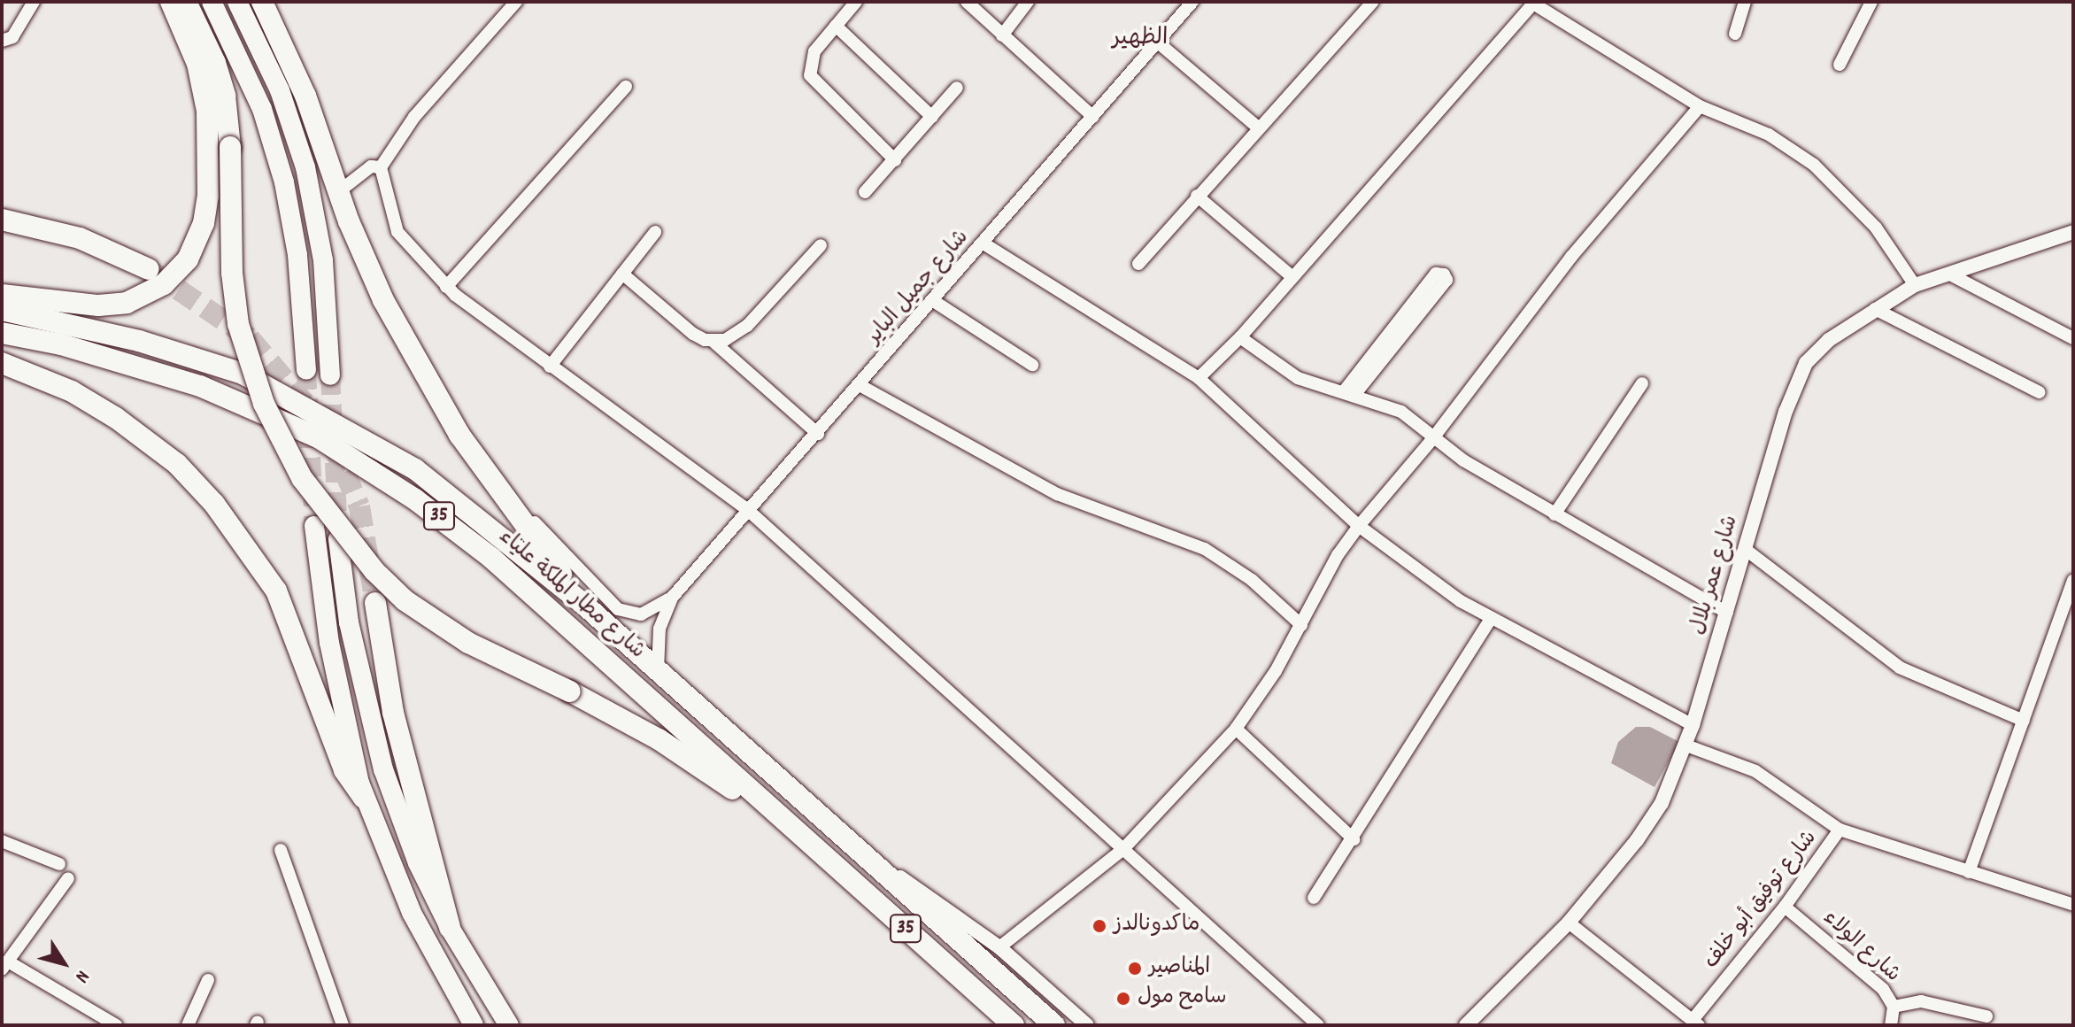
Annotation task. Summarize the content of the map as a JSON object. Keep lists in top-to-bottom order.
{
  "streets": {
    "highway": ["35", "شارع مطار الملكة علياء"],
    "street": [
      "شارع جميل الباير",
      "شارع عمر بلال",
      "شارع توفيق أبو خلف",
      "شارع الولاء"
    ]
  },
  "crossings": [
    ["شارع جميل الباير", "شارع مطار الملكة علياء"],
    ["شارع توفيق أبو خلف", "شارع الولاء"]
  ],
  "districts": ["الظهير"],
  "places": ["ماكدونالدز", "المناصير", "سامح مول"],
  "north": "bottom right"
}
